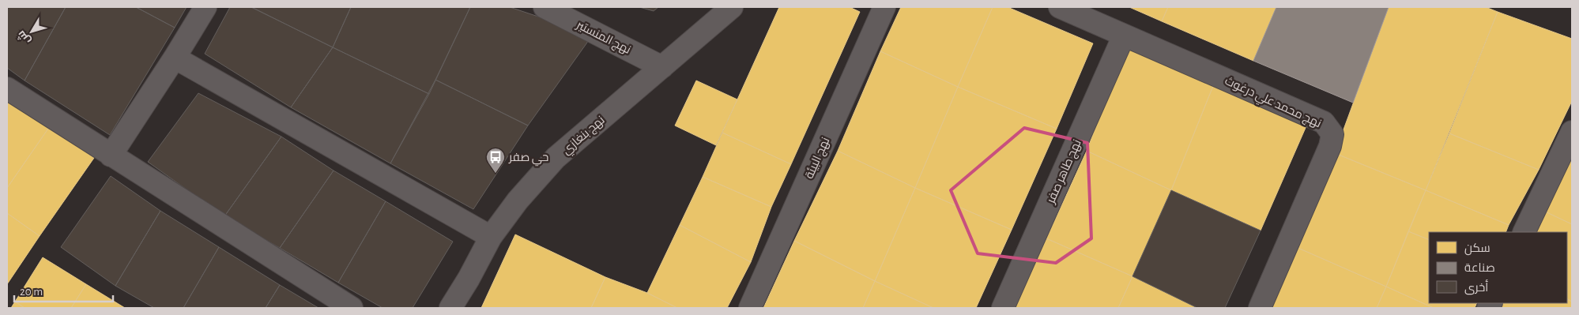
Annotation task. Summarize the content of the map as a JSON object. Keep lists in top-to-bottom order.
{
  "streets": {
    "street": [
      "نهج المنستير",
      "نهج محمد علي درغوث",
      "نهج بنغازي",
      "نهج البيئة",
      "نهج طاهر صفر"
    ]
  },
  "crossings": [
    ["نهج المنستير", "نهج بنغازي"],
    ["نهج محمد علي درغوث", "نهج طاهر صفر"]
  ],
  "places": {
    "bus stop": ["حي صفر"]
  },
  "legend": ["سكن", "صناعة", "أخرى"],
  "scale_bar": "20 m",
  "north": "bottom left"
}
